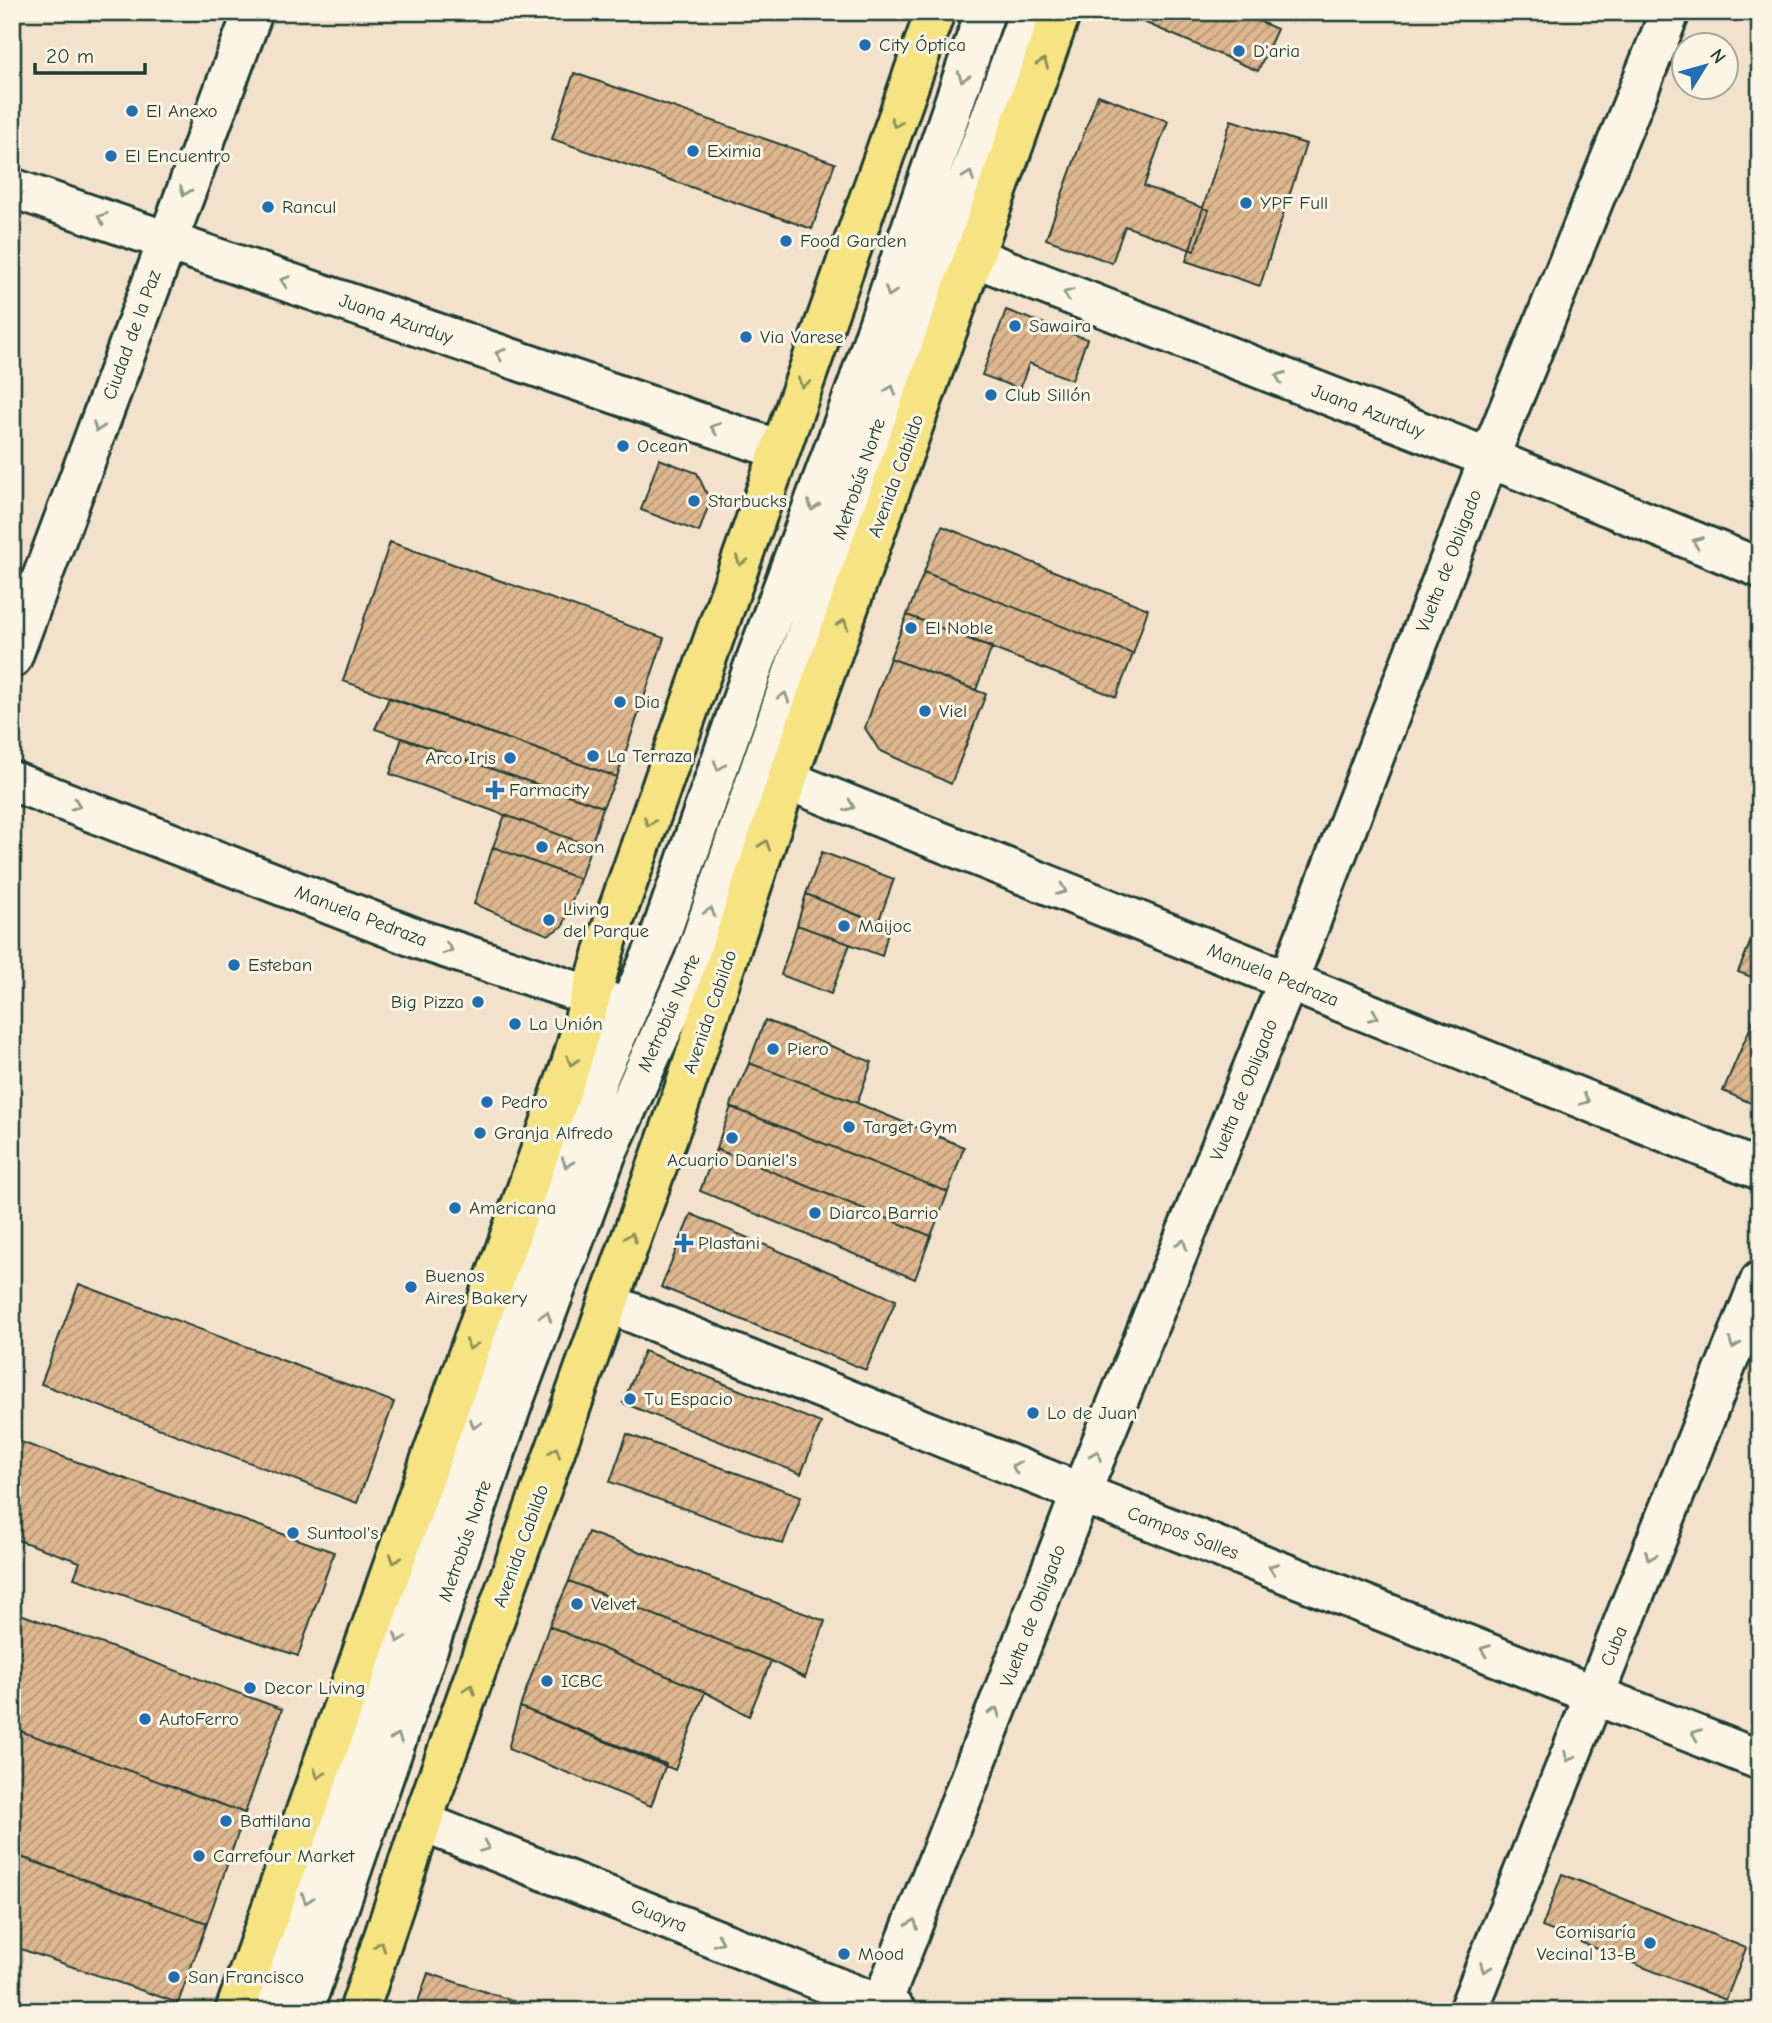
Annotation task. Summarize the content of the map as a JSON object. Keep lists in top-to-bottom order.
{
  "streets": {
    "main road": ["Avenida Cabildo"],
    "street": [
      "Juana Azurduy",
      "Ciudad de la Paz",
      "Metrobús Norte",
      "Vuelta de Obligado",
      "Manuela Pedraza",
      "Campos Salles",
      "Cuba",
      "Guayra"
    ]
  },
  "crossings": [
    ["Juana Azurduy", "Ciudad de la Paz"],
    ["Juana Azurduy", "Avenida Cabildo"],
    ["Juana Azurduy", "Vuelta de Obligado"],
    ["Avenida Cabildo", "Manuela Pedraza"],
    ["Avenida Cabildo", "Campos Salles"],
    ["Avenida Cabildo", "Guayra"],
    ["Metrobús Norte", "Manuela Pedraza"],
    ["Vuelta de Obligado", "Manuela Pedraza"],
    ["Vuelta de Obligado", "Campos Salles"],
    ["Vuelta de Obligado", "Guayra"],
    ["Campos Salles", "Cuba"]
  ],
  "one_way": [
    "Juana Azurduy",
    "Ciudad de la Paz",
    "Vuelta de Obligado",
    "Manuela Pedraza",
    "Campos Salles",
    "Cuba",
    "Guayra"
  ],
  "places": {
    "other": [
      "City Óptica",
      "D'aria",
      "El Anexo",
      "Eximia",
      "El Encuentro",
      "YPF Full",
      "Rancul",
      "Food Garden",
      "Sawaira",
      "Via Varese",
      "Club Sillón",
      "Ocean",
      "Starbucks",
      "El Noble",
      "Dia",
      "Viel",
      "La Terraza",
      "Arco Iris",
      "Acson",
      "Living del Parque",
      "Maijoc",
      "Esteban",
      "Big Pizza",
      "La Unión",
      "Piero",
      "Pedro",
      "Target Gym",
      "Granja Alfredo",
      "Acuario Daniel's",
      "Americana",
      "Diarco Barrio",
      "Buenos Aires Bakery",
      "Tu Espacio",
      "Lo de Juan",
      "Suntool's",
      "Velvet",
      "ICBC",
      "Decor Living",
      "AutoFerro",
      "Battilana",
      "Carrefour Market",
      "Comisaría Vecinal 13-B",
      "Mood",
      "San Francisco"
    ],
    "health": ["Farmacity", "Plastani"]
  },
  "scale_bar": "20 m",
  "north": "top right"
}
